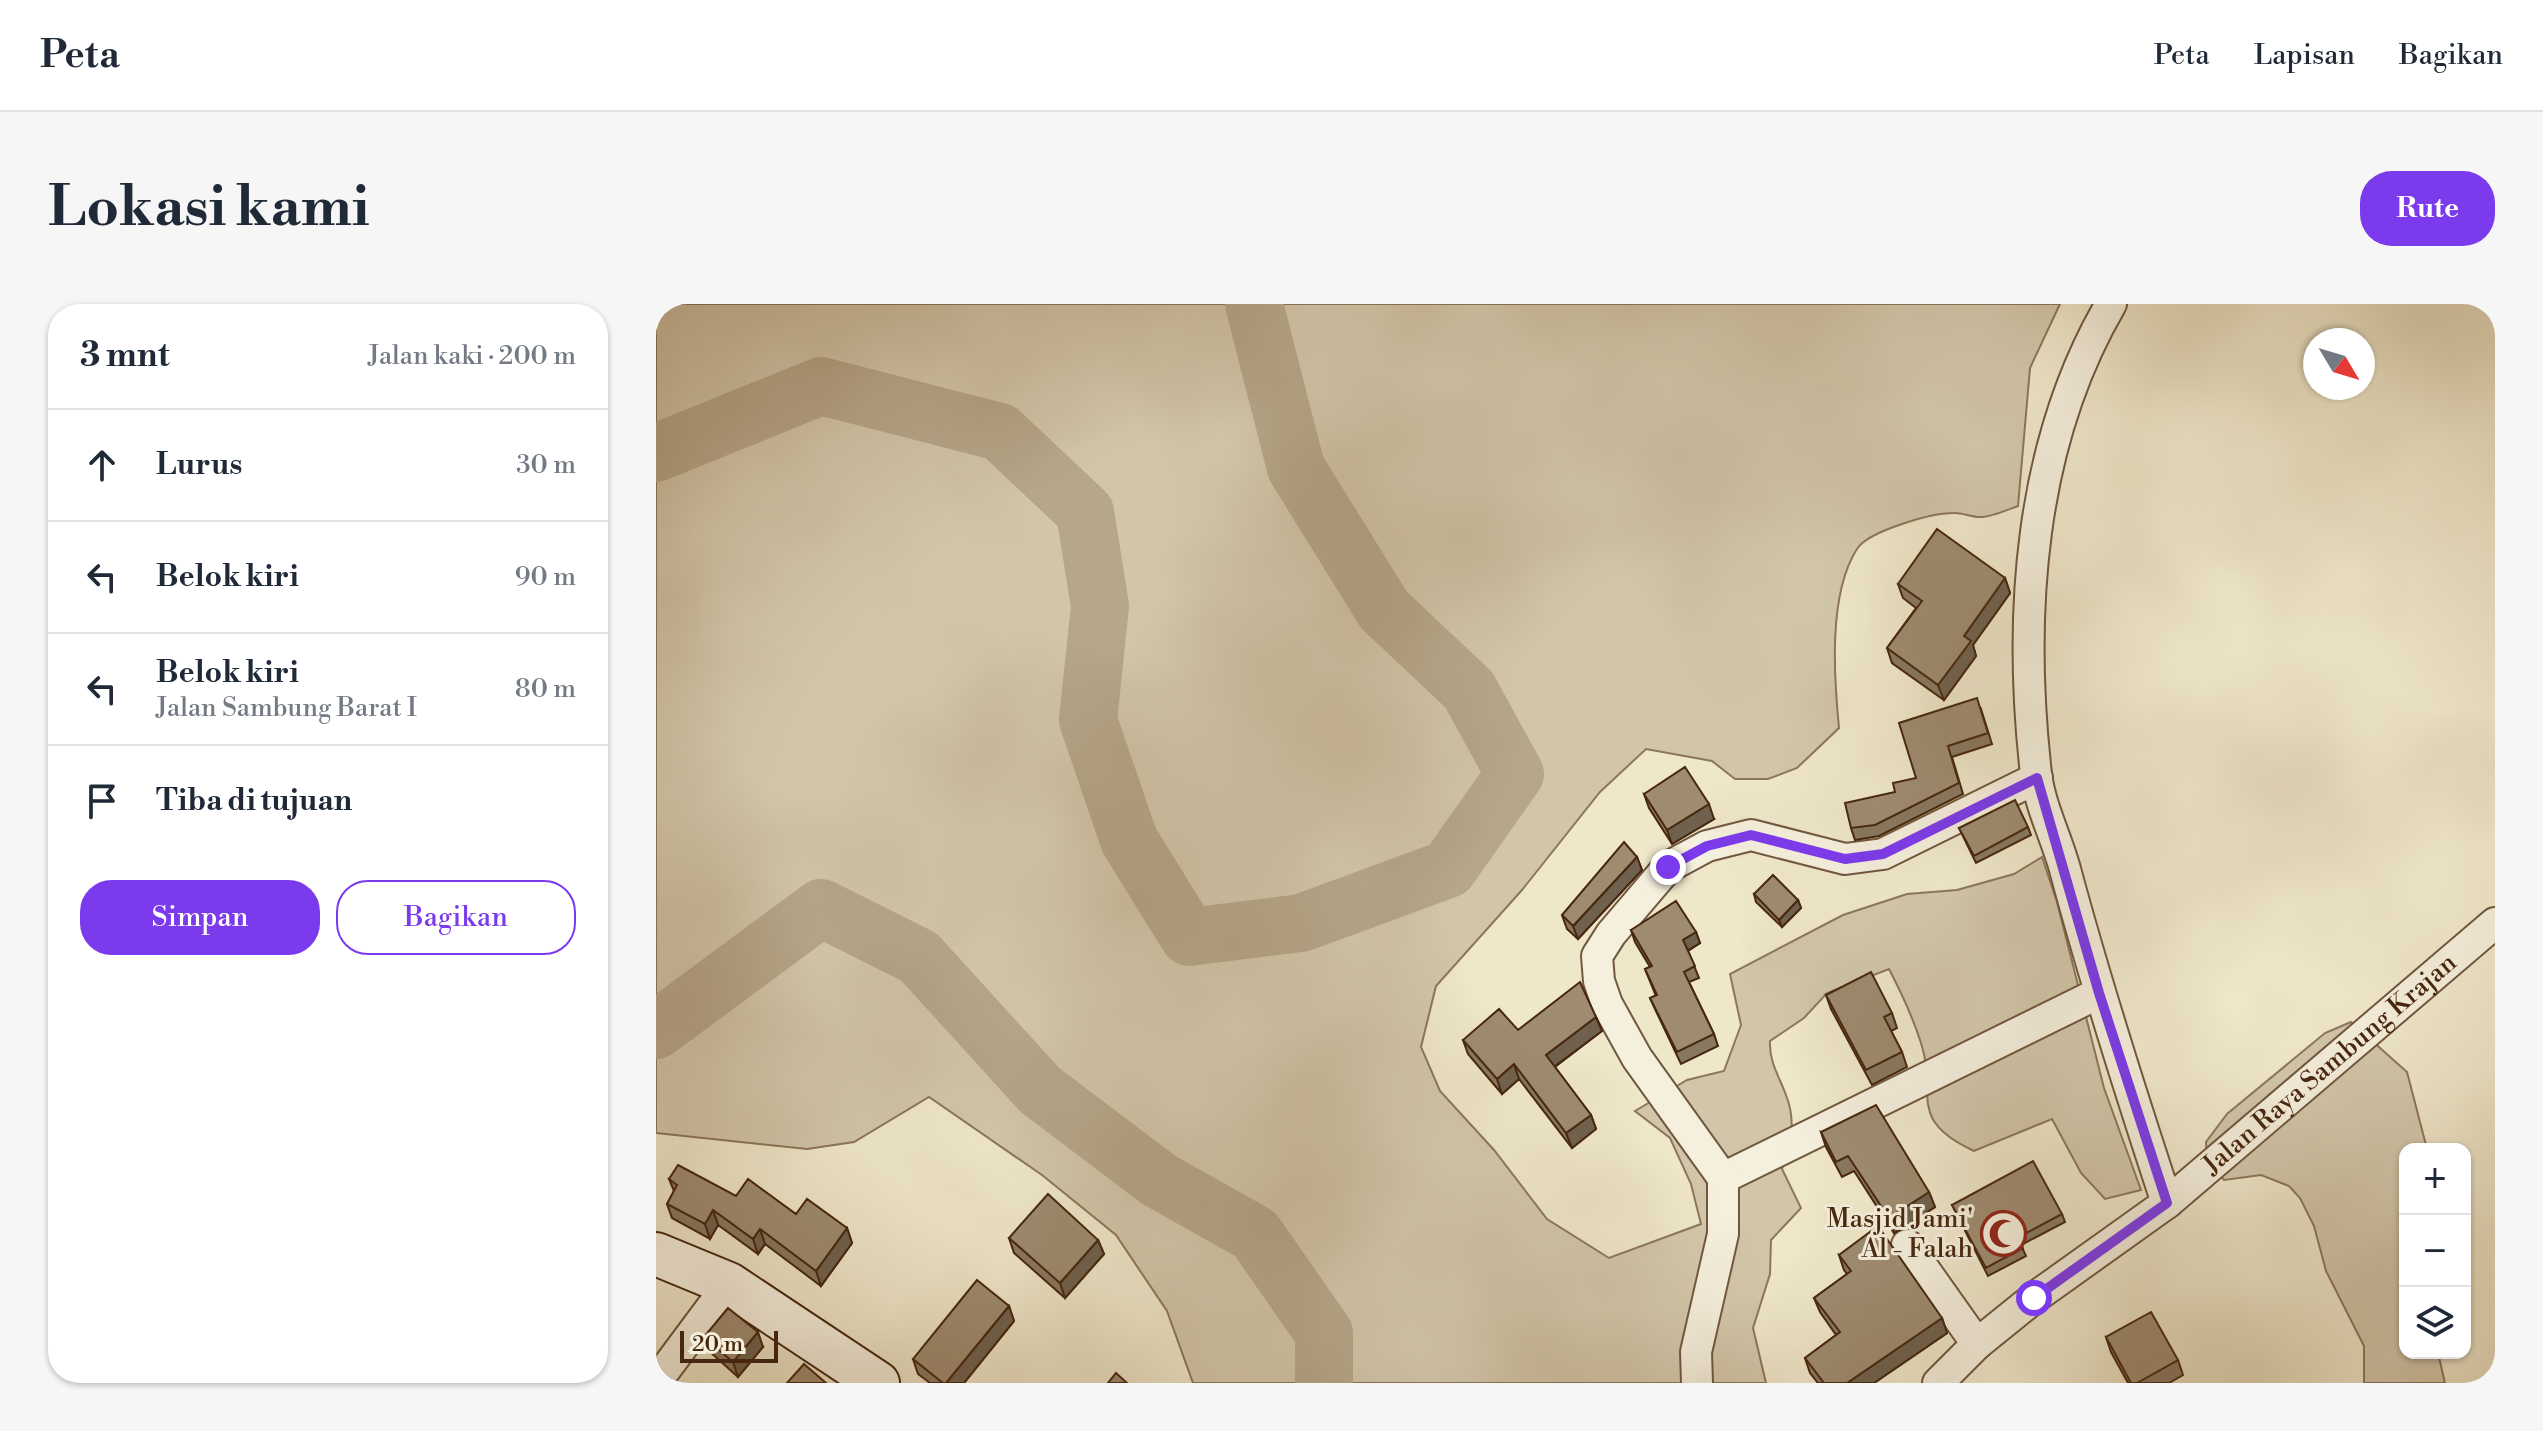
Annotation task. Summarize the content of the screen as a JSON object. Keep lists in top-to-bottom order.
{
  "streets": {
    "street": ["Jalan Raya Sambung Krajan"]
  },
  "places": {
    "mosque": ["Masjid Jami' Al - Falah"]
  },
  "scale_bar": "20 m",
  "north": "bottom right",
  "page": {
    "header": "Peta",
    "nav": ["Peta", "Lapisan", "Bagikan"],
    "buttons": [
      "Rute",
      ["Simpan", "Bagikan"]
    ],
    "title": "Lokasi kami",
    "heading": ["3 mnt", "Jalan kaki · 200 m"],
    "list": [
      ["Lurus", "30 m"],
      ["Belok kiri", "90 m"],
      ["Belok kiri", "Jalan Sambung Barat I", "80 m"],
      "Tiba di tujuan"
    ],
    "map_buttons": ["+", "−"],
    "scale": "20 m"
  }
}
